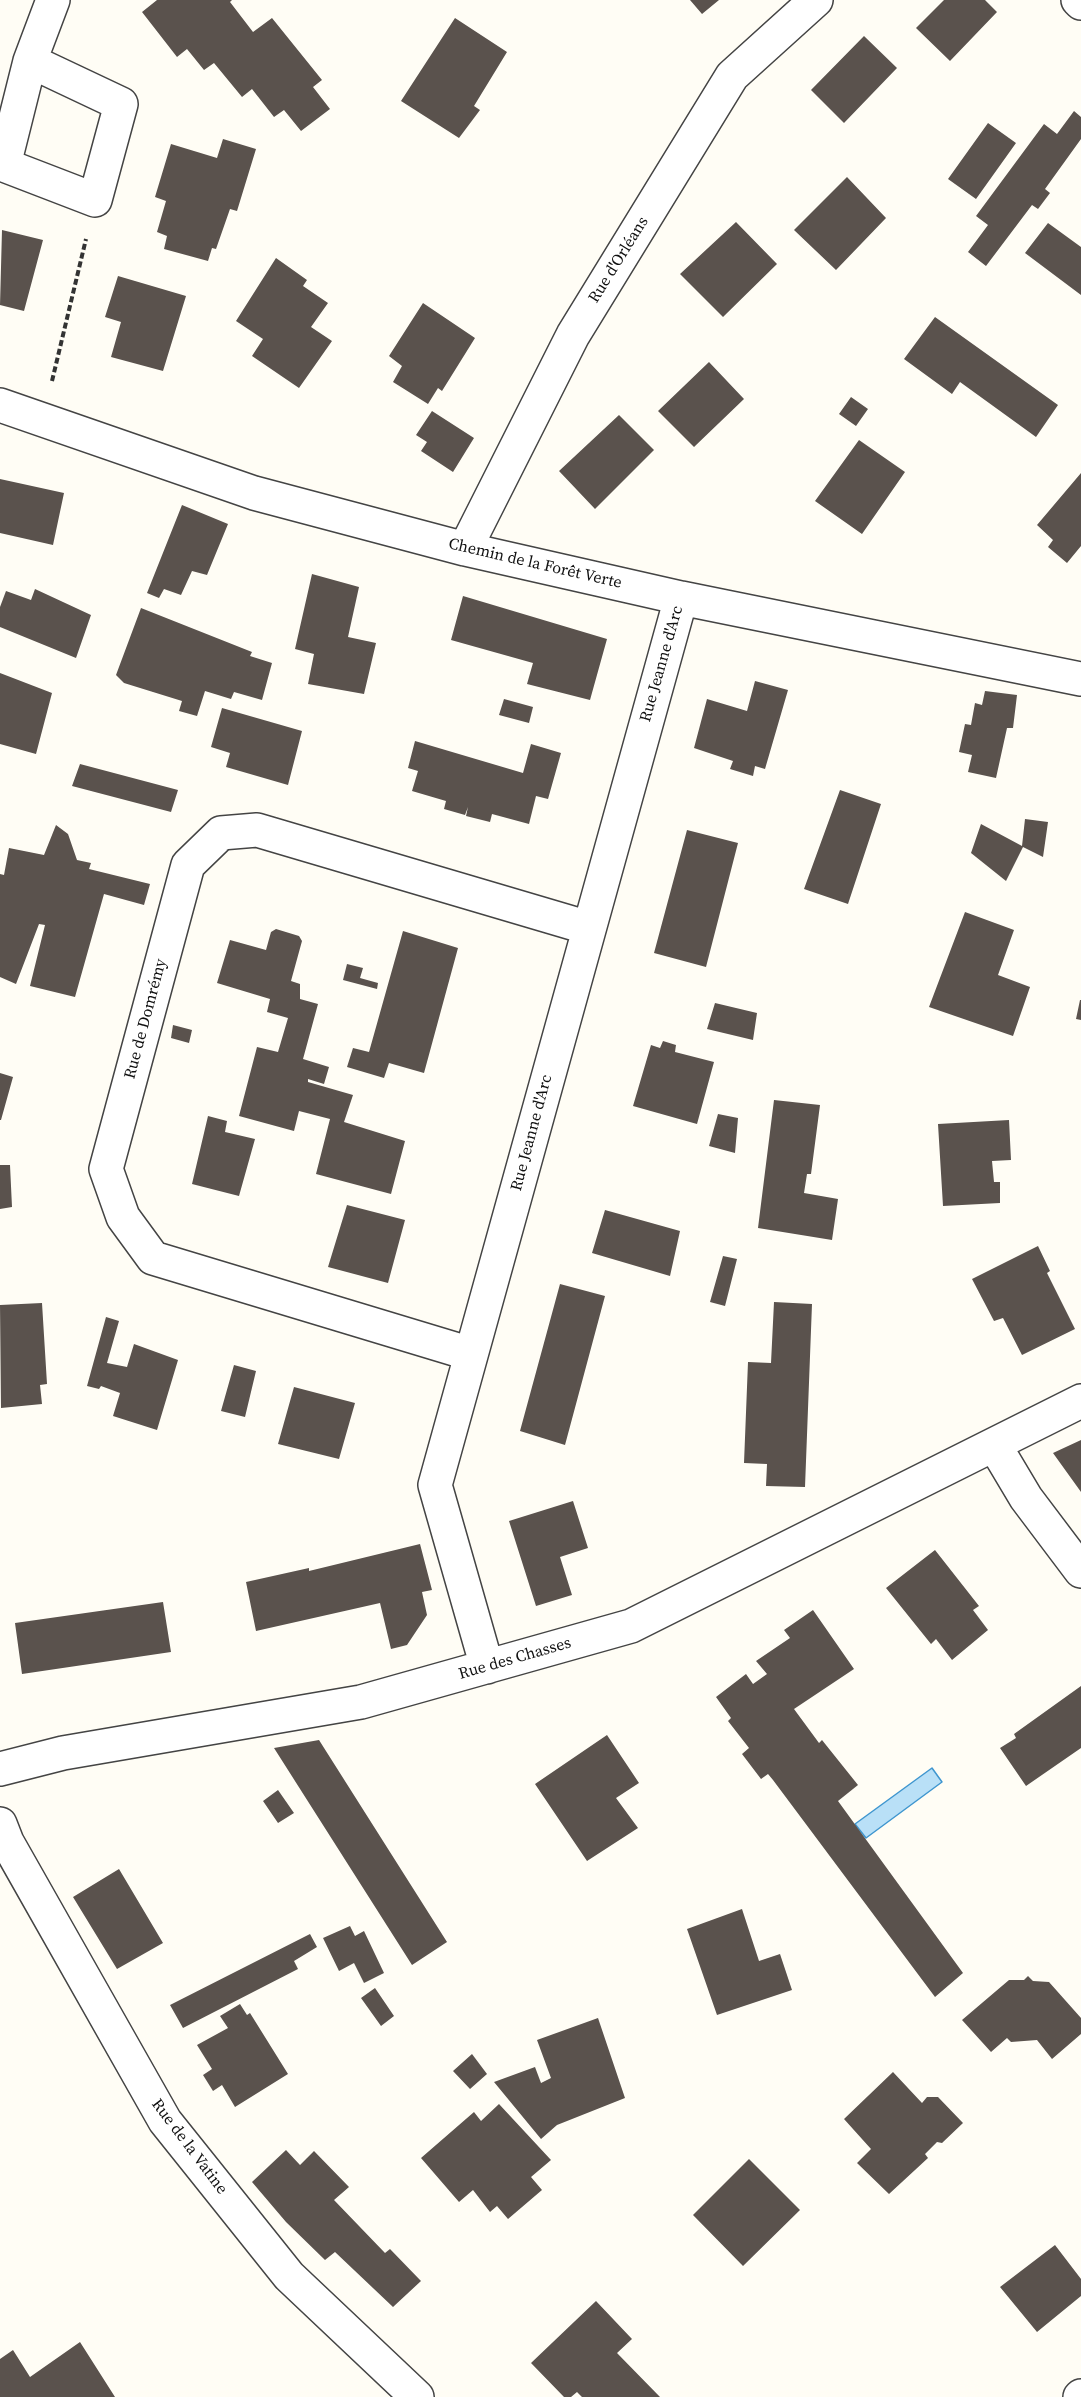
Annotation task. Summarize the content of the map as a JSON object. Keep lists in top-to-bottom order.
{
  "streets": {
    "street": [
      "Rue d'Orléans",
      "Chemin de la Forêt Verte",
      "Rue Jeanne d'Arc",
      "Rue de Domrémy",
      "Rue des Chasses",
      "Rue de la Vatine"
    ]
  },
  "crossings": [
    ["Rue d'Orléans", "Chemin de la Forêt Verte"],
    ["Chemin de la Forêt Verte", "Rue Jeanne d'Arc"],
    ["Rue Jeanne d'Arc", "Rue de Domrémy"],
    ["Rue Jeanne d'Arc", "Rue des Chasses"]
  ]
}
